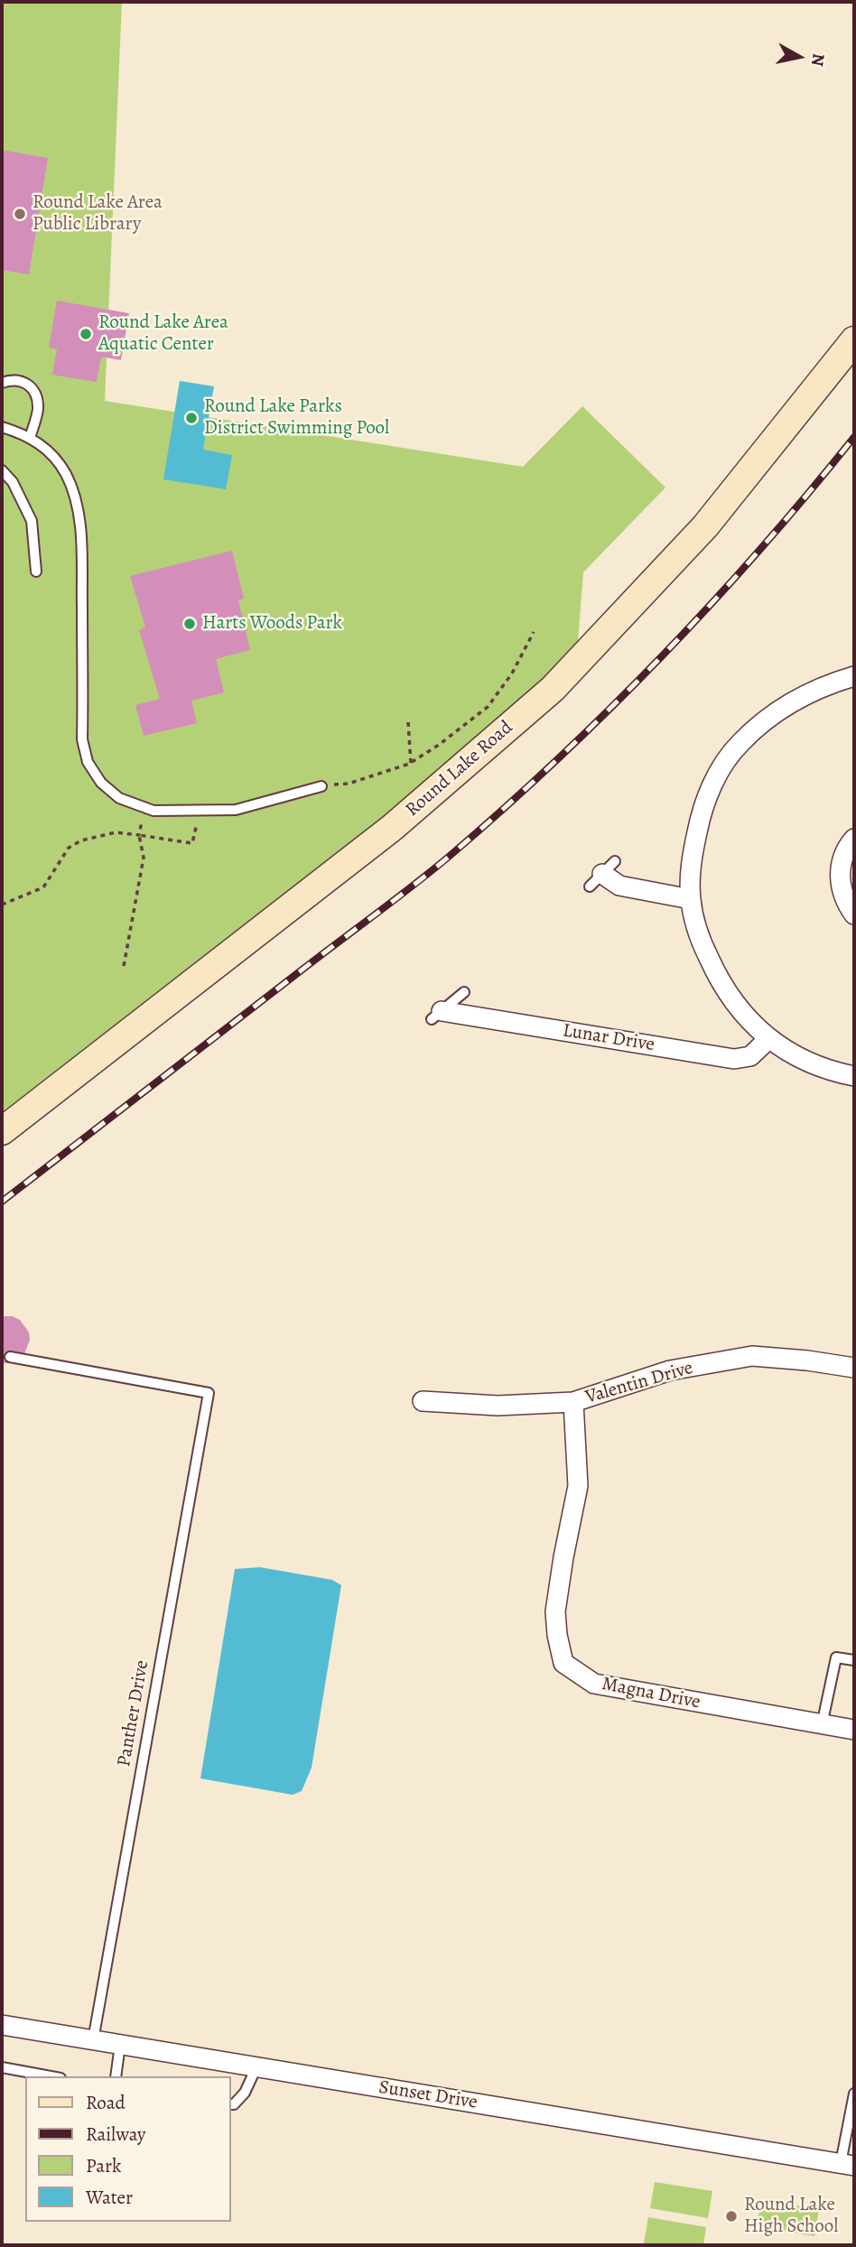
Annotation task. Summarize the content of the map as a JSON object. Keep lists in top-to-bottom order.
{
  "streets": {
    "main road": ["Round Lake Road"],
    "street": [
      "Lunar Drive",
      "Valentin Drive",
      "Magna Drive",
      "Sunset Drive"
    ],
    "lane": ["Panther Drive"]
  },
  "crossings": [
    ["Valentin Drive", "Magna Drive"],
    ["Panther Drive", "Sunset Drive"]
  ],
  "places": [
    "Round Lake Area Public Library",
    "Round Lake Area Aquatic Center",
    "Round Lake Parks District Swimming Pool",
    "Harts Woods Park",
    "Round Lake High School"
  ],
  "legend": [
    "Road",
    "Railway",
    "Park",
    "Water"
  ],
  "north": "right"
}
